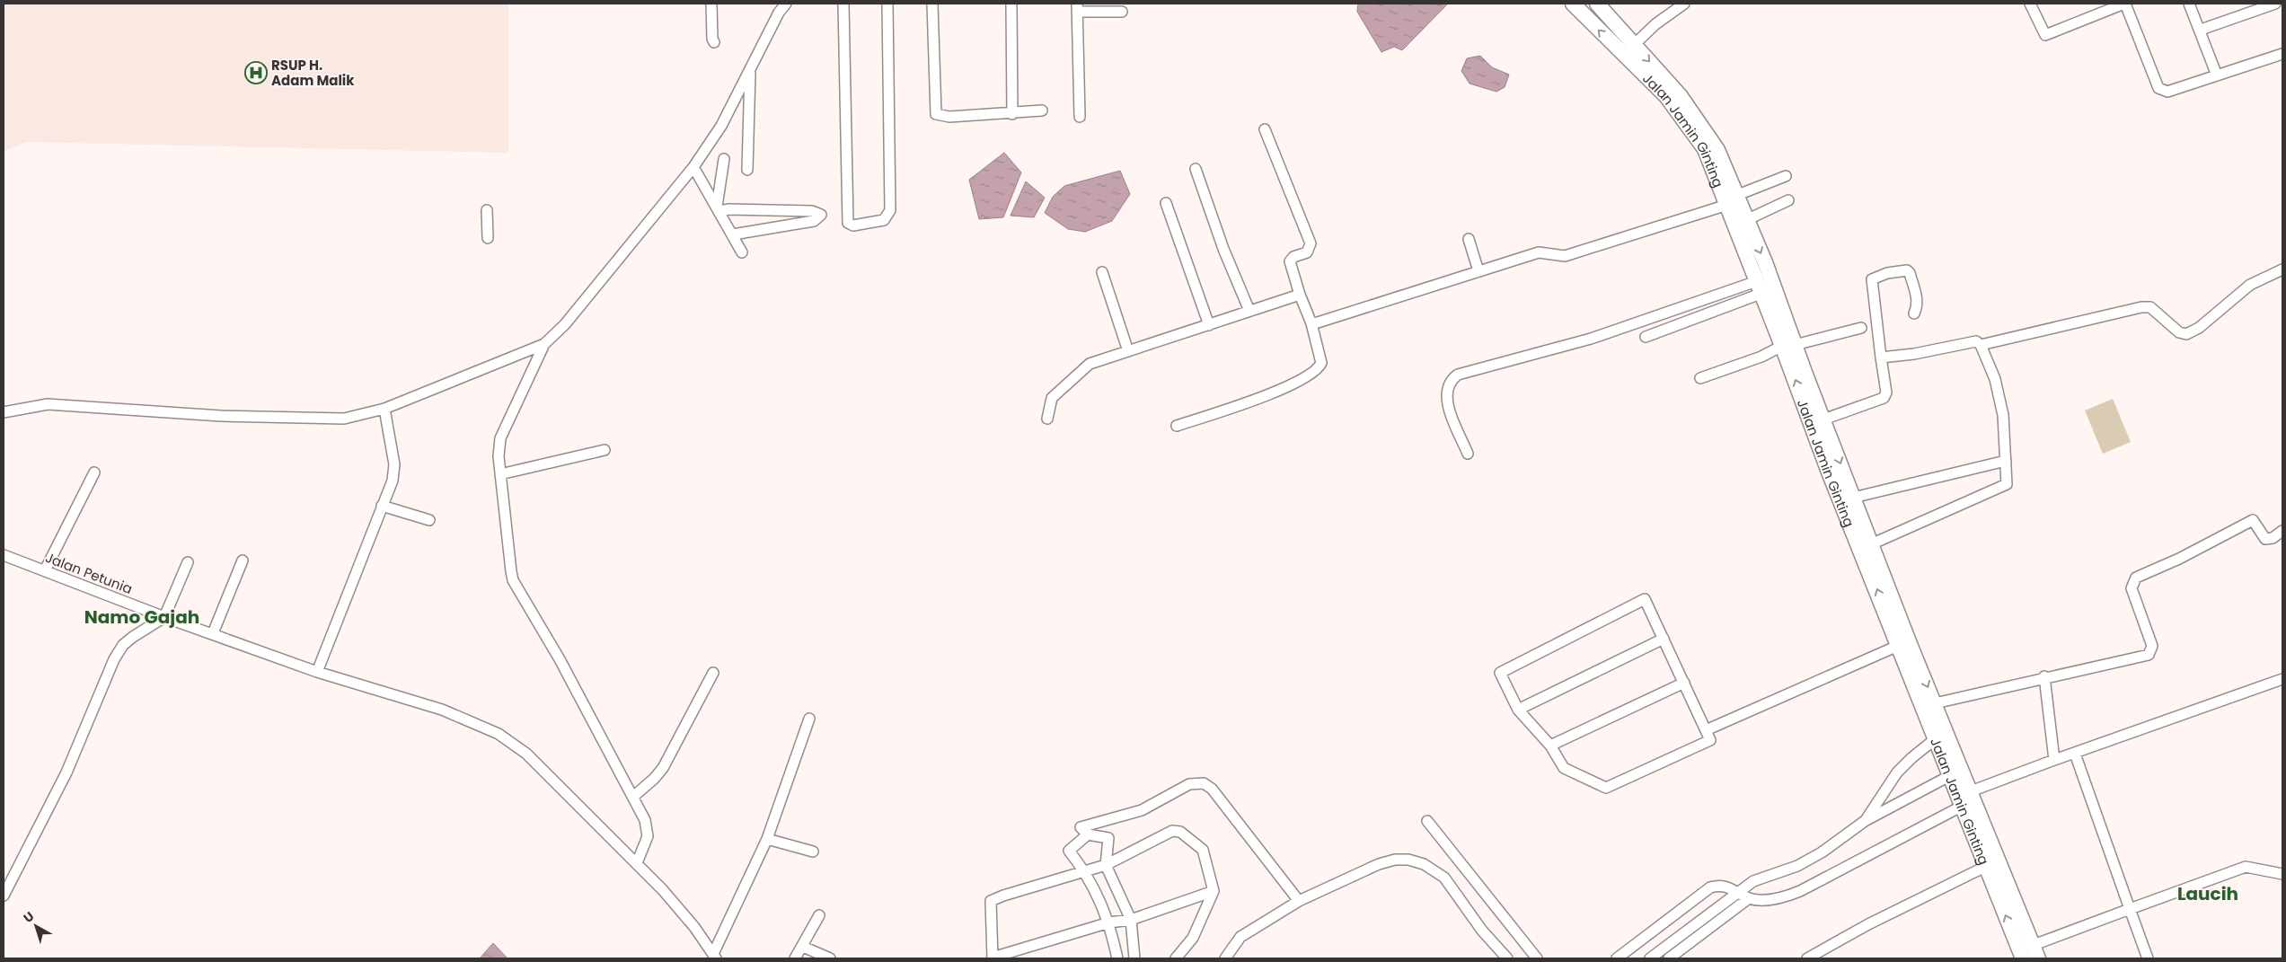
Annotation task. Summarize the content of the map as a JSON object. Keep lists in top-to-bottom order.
{
  "streets": {
    "highway": ["Jalan Jamin Ginting"],
    "street": ["Jalan Petunia"]
  },
  "districts": ["Namo Gajah", "Laucih"],
  "places": {
    "hospital": ["RSUP H. Adam Malik"]
  },
  "north": "top left"
}
